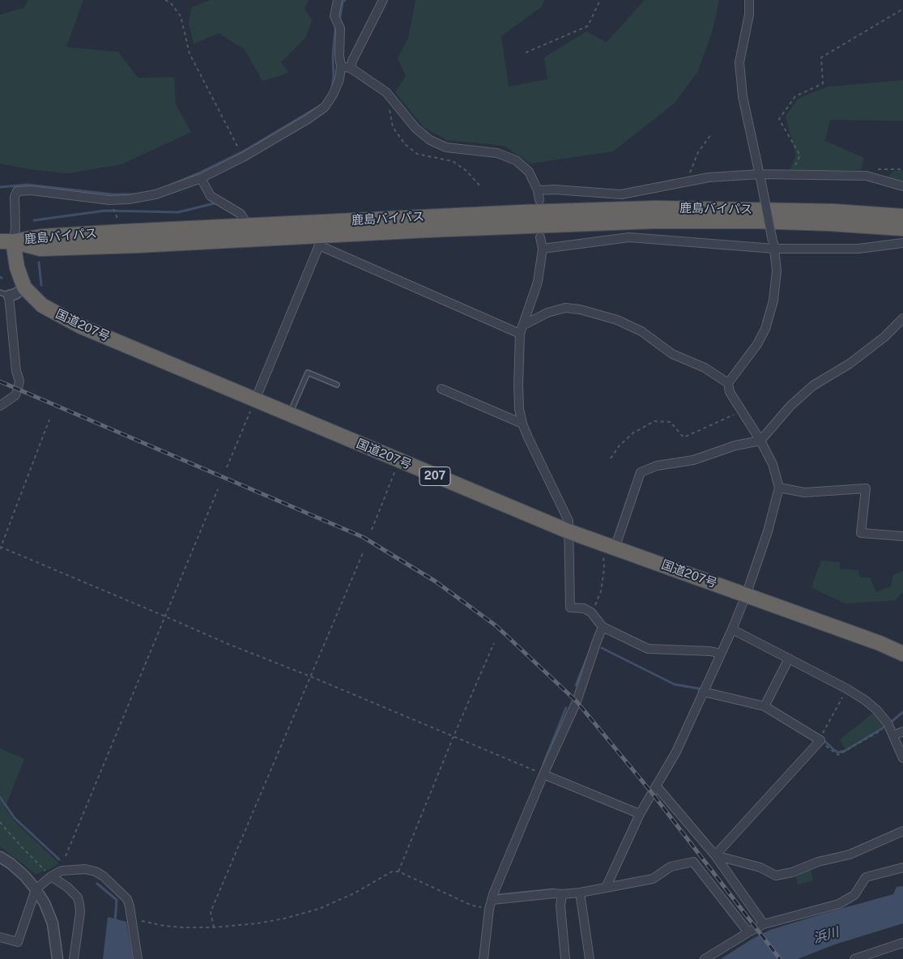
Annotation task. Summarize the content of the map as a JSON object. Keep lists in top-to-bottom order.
{
  "streets": {
    "highway": ["鹿島バイパス", "国道207号", "207"]
  },
  "crossings": [
    ["鹿島バイパス", "国道207号"]
  ],
  "water": ["浜川"]
}
